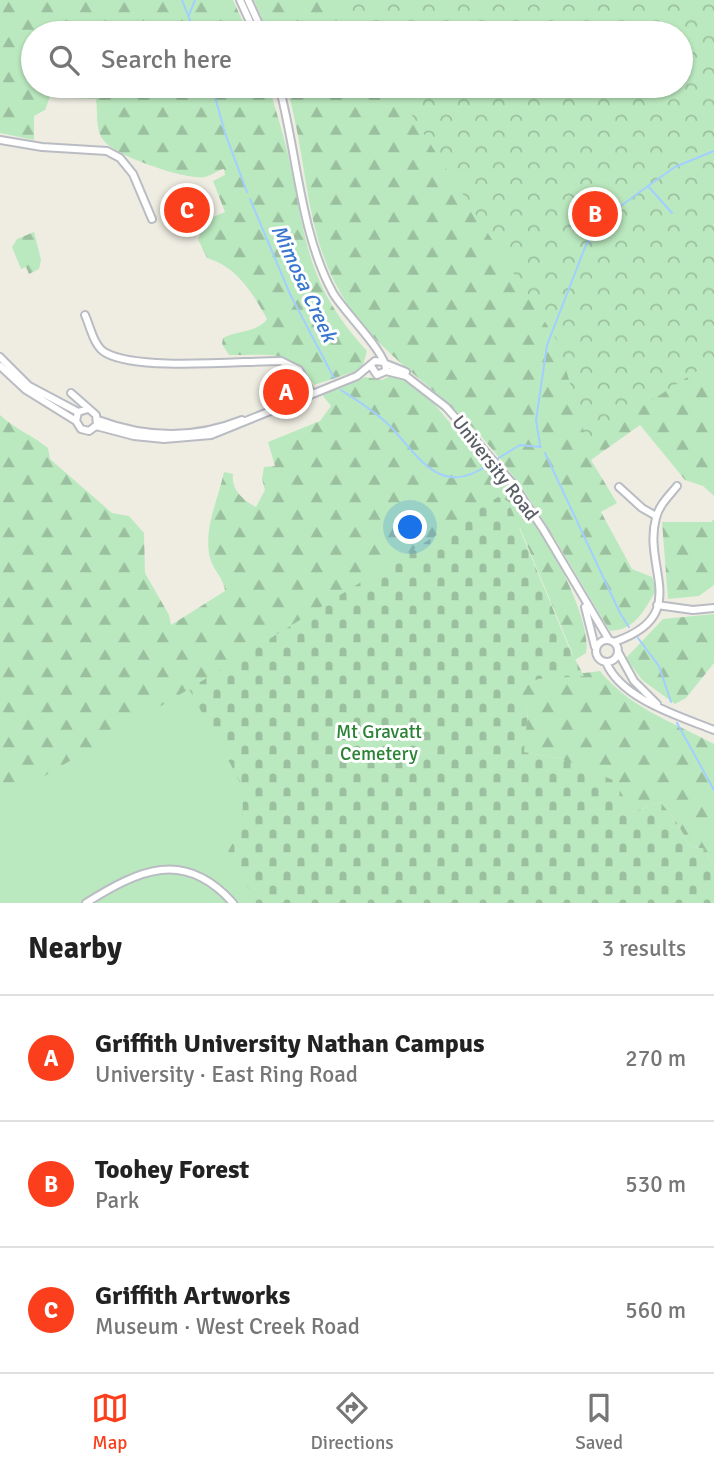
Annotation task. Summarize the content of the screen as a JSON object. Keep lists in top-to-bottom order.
{
  "streets": {
    "street": ["University Road"]
  },
  "water": ["Mimosa Creek"],
  "parks": ["Mt Gravatt Cemetery"],
  "page": {
    "search": "Search here",
    "pins": ["C", "B", "A"],
    "heading": ["Nearby", "3 results"],
    "list": [
      {
        "mark": "A",
        "name": "Griffith University Nathan Campus",
        "note": "University · East Ring Road",
        "value": "270 m"
      },
      {
        "mark": "B",
        "name": "Toohey Forest",
        "note": "Park",
        "value": "530 m"
      },
      {
        "mark": "C",
        "name": "Griffith Artworks",
        "note": "Museum · West Creek Road",
        "value": "560 m"
      }
    ],
    "nav": ["Map", "Directions", "Saved"]
  }
}
